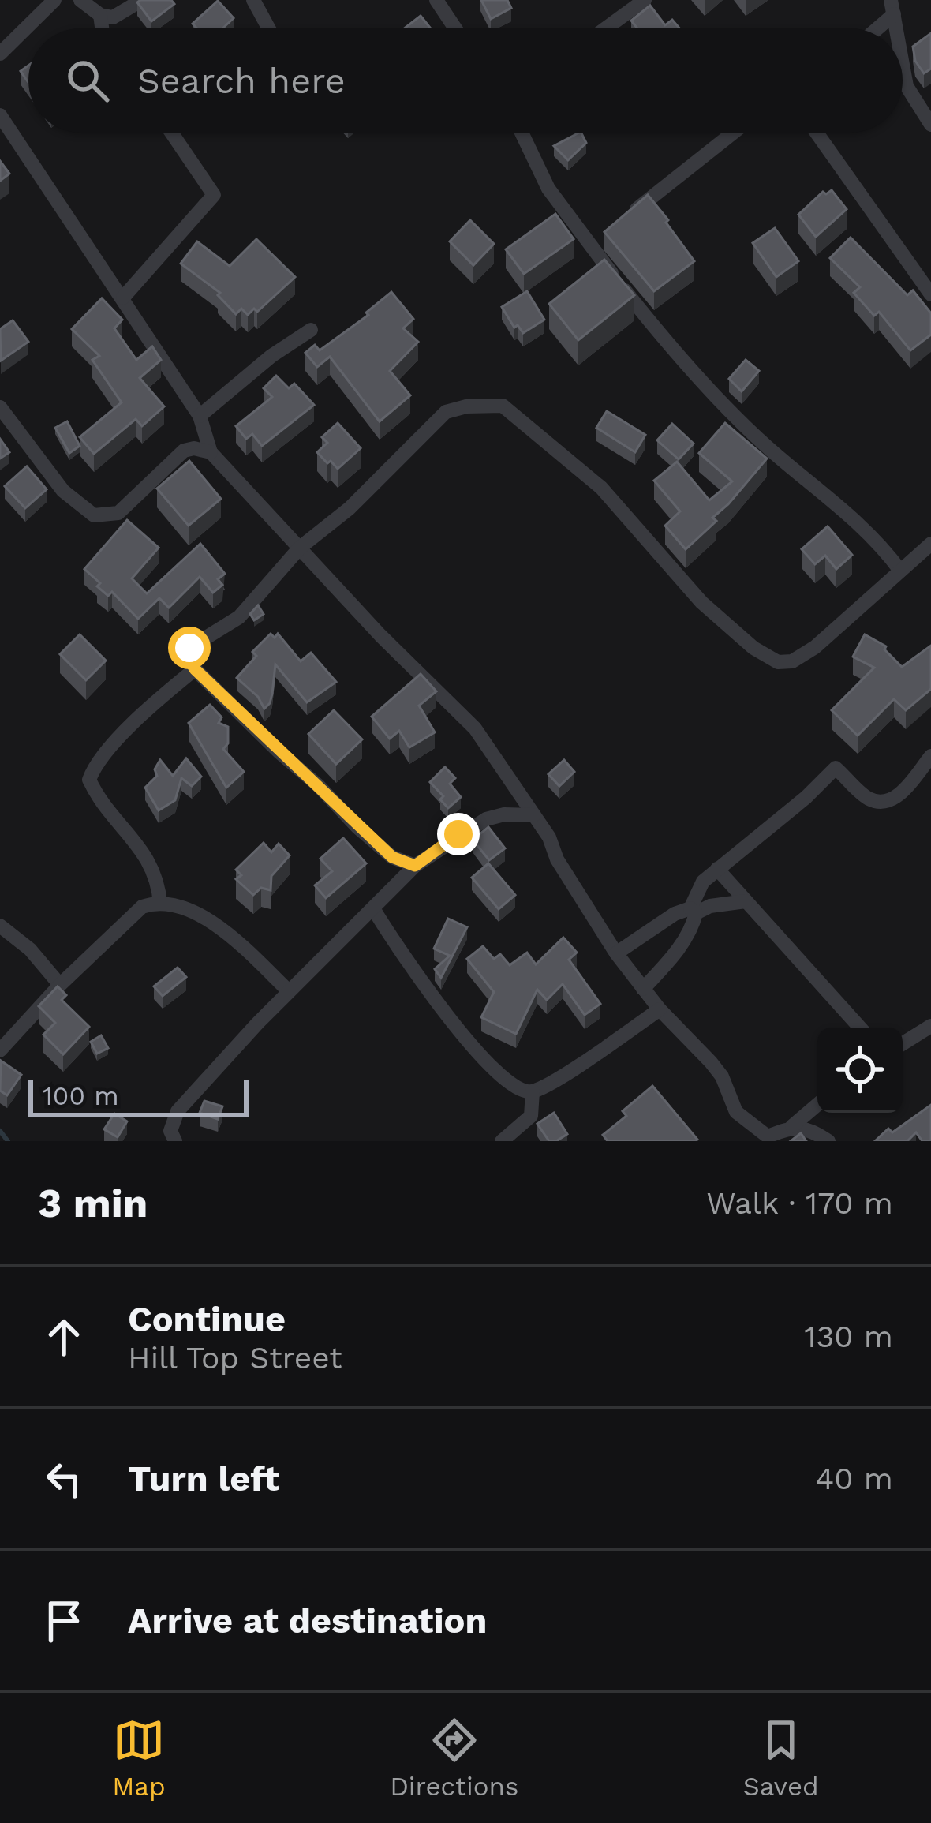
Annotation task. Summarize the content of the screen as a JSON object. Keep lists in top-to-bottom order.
{
  "scale_bar": "100 m",
  "page": {
    "search": "Search here",
    "scale": "100 m",
    "heading": ["3 min", "Walk · 170 m"],
    "list": [
      ["Continue", "Hill Top Street", "130 m"],
      ["Turn left", "40 m"],
      "Arrive at destination"
    ],
    "nav": ["Map", "Directions", "Saved"]
  }
}
